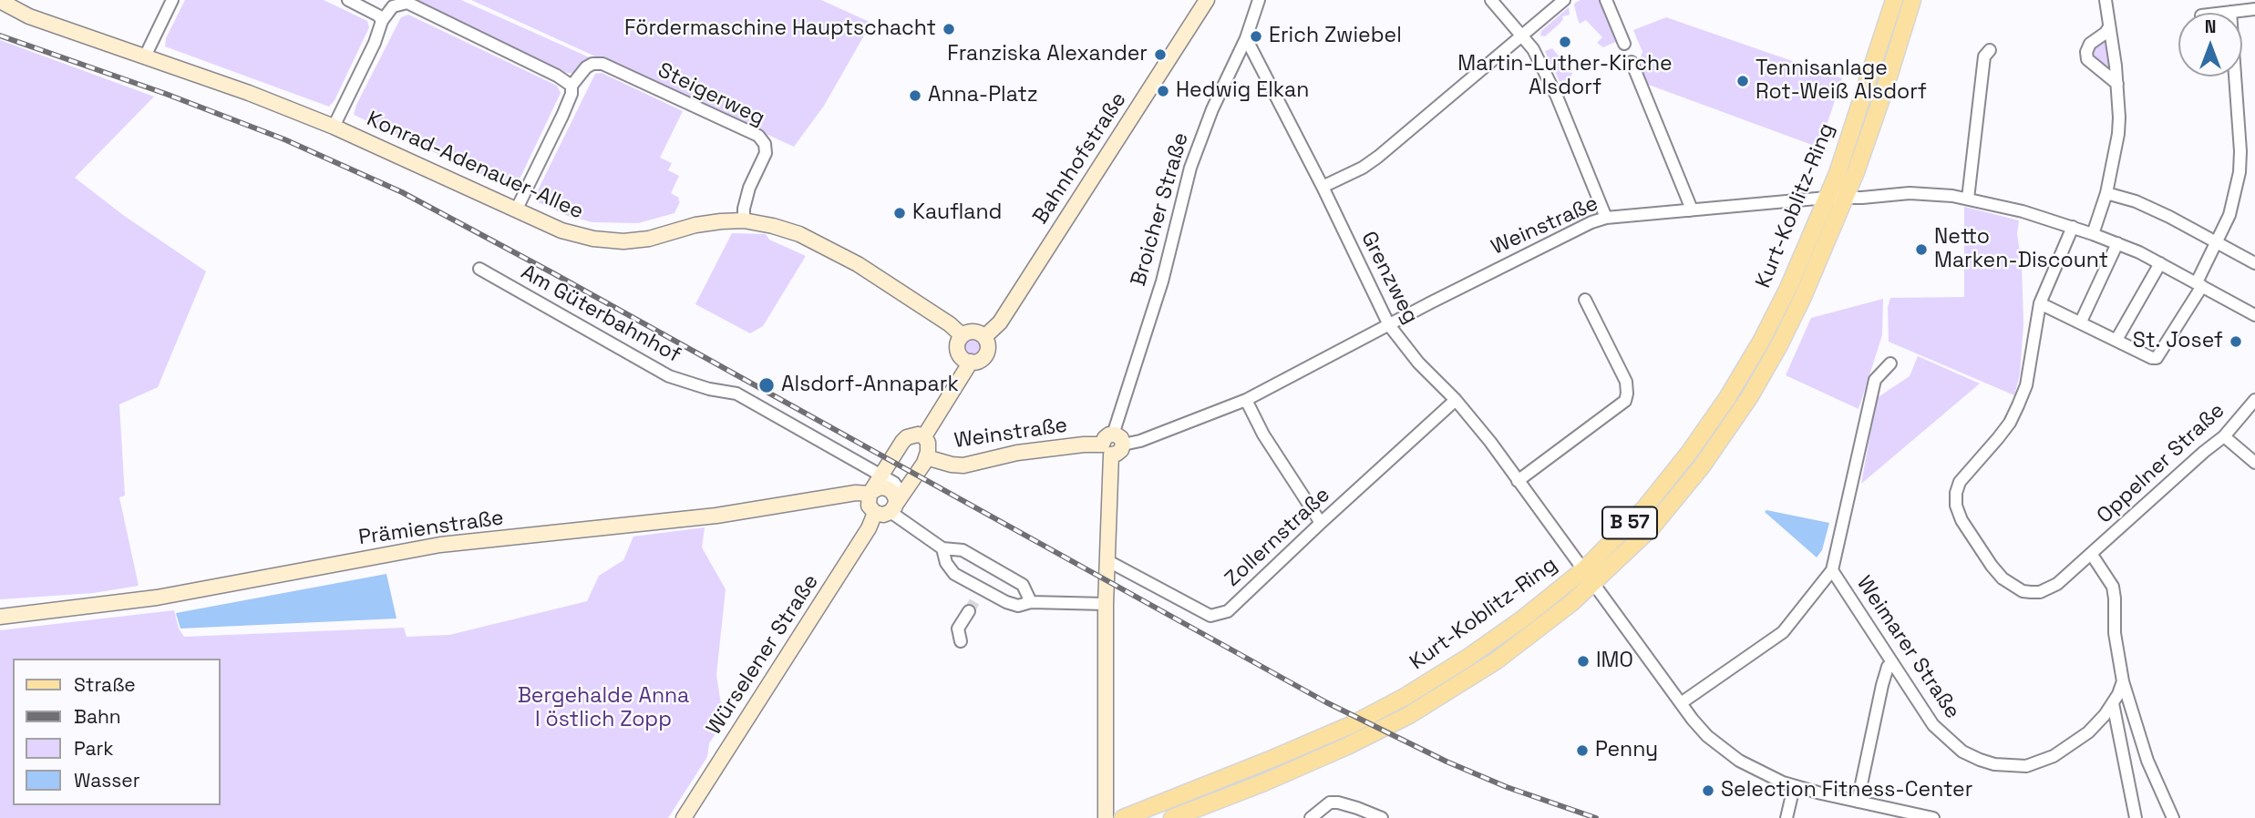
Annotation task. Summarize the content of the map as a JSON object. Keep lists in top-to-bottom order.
{
  "streets": {
    "main road": ["Kurt-Koblitz-Ring", "B 57"],
    "street": [
      "Steigerweg",
      "Bahnhofstraße",
      "Konrad-Adenauer-Allee",
      "Broicher Straße",
      "Weinstraße",
      "Grenzweg",
      "Am Güterbahnhof",
      "Oppelner Straße",
      "Prämienstraße",
      "Zollernstraße",
      "Weimarer Straße",
      "Würselener Straße"
    ]
  },
  "crossings": [
    ["Steigerweg", "Konrad-Adenauer-Allee"],
    ["Bahnhofstraße", "Konrad-Adenauer-Allee"],
    ["Kurt-Koblitz-Ring", "Weinstraße"],
    ["Kurt-Koblitz-Ring", "Grenzweg"],
    ["Broicher Straße", "Weinstraße"],
    ["Broicher Straße", "Grenzweg"],
    ["Broicher Straße", "Zollernstraße"],
    ["Weinstraße", "Grenzweg"],
    ["Weinstraße", "Oppelner Straße"],
    ["Grenzweg", "Zollernstraße"],
    ["Am Güterbahnhof", "Prämienstraße"],
    ["Am Güterbahnhof", "Würselener Straße"],
    ["Prämienstraße", "Würselener Straße"]
  ],
  "parks": ["Bergehalde Anna I östlich Zopp"],
  "places": [
    "Fördermaschine Hauptschacht",
    "Erich Zwiebel",
    "Martin-Luther-Kirche Alsdorf",
    "Franziska Alexander",
    "Tennisanlage Rot-Weiß Alsdorf",
    "Hedwig Elkan",
    "Anna-Platz",
    "Kaufland",
    "Netto Marken-Discount",
    "St. Josef",
    "Alsdorf-Annapark",
    "IMO",
    "Penny",
    "Selection Fitness-Center"
  ],
  "legend": [
    "Straße",
    "Bahn",
    "Park",
    "Wasser"
  ],
  "north": "top"
}
